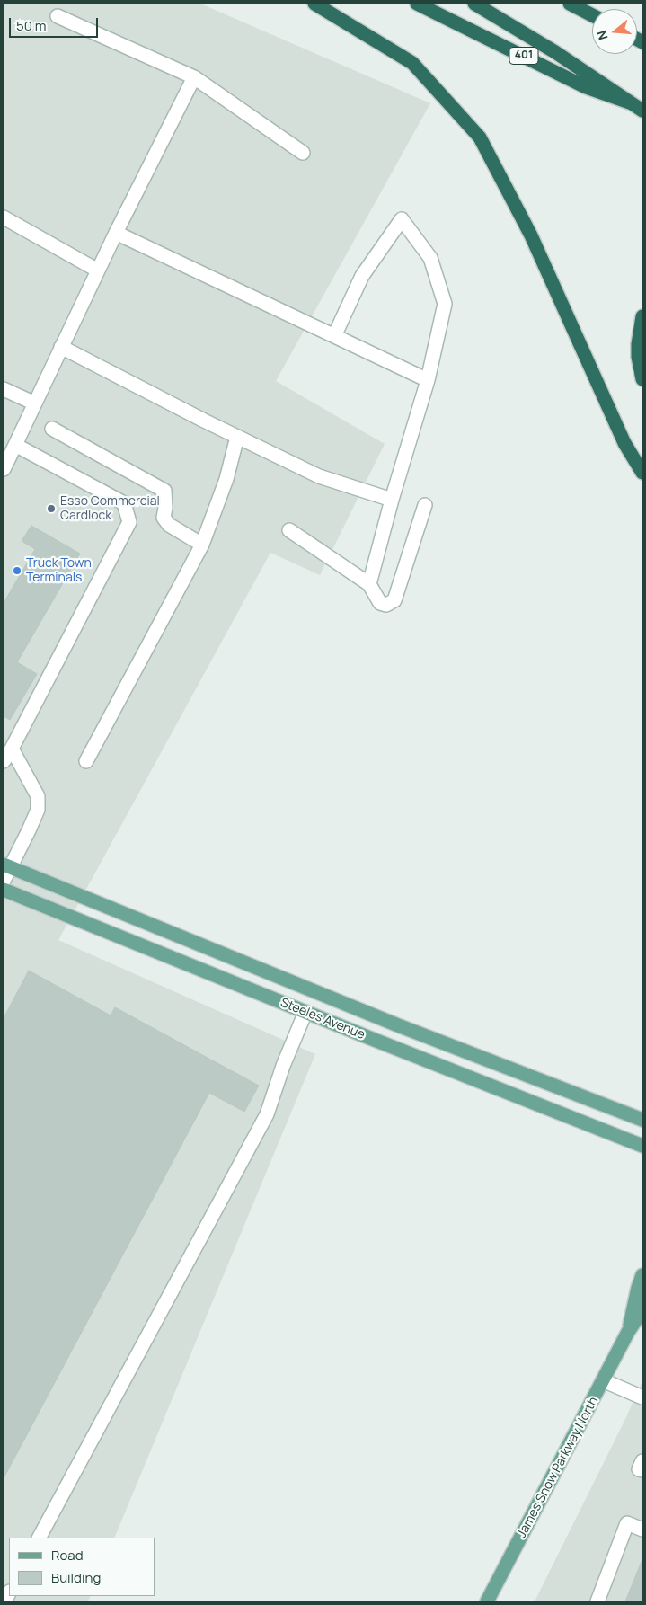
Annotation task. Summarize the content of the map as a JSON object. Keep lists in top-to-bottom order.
{
  "streets": {
    "highway": ["401"],
    "main road": ["Steeles Avenue", "James Snow Parkway North"]
  },
  "places": ["Esso Commercial Cardlock", "Truck Town Terminals"],
  "legend": ["Road", "Building"],
  "scale_bar": "50 m",
  "north": "left"
}
